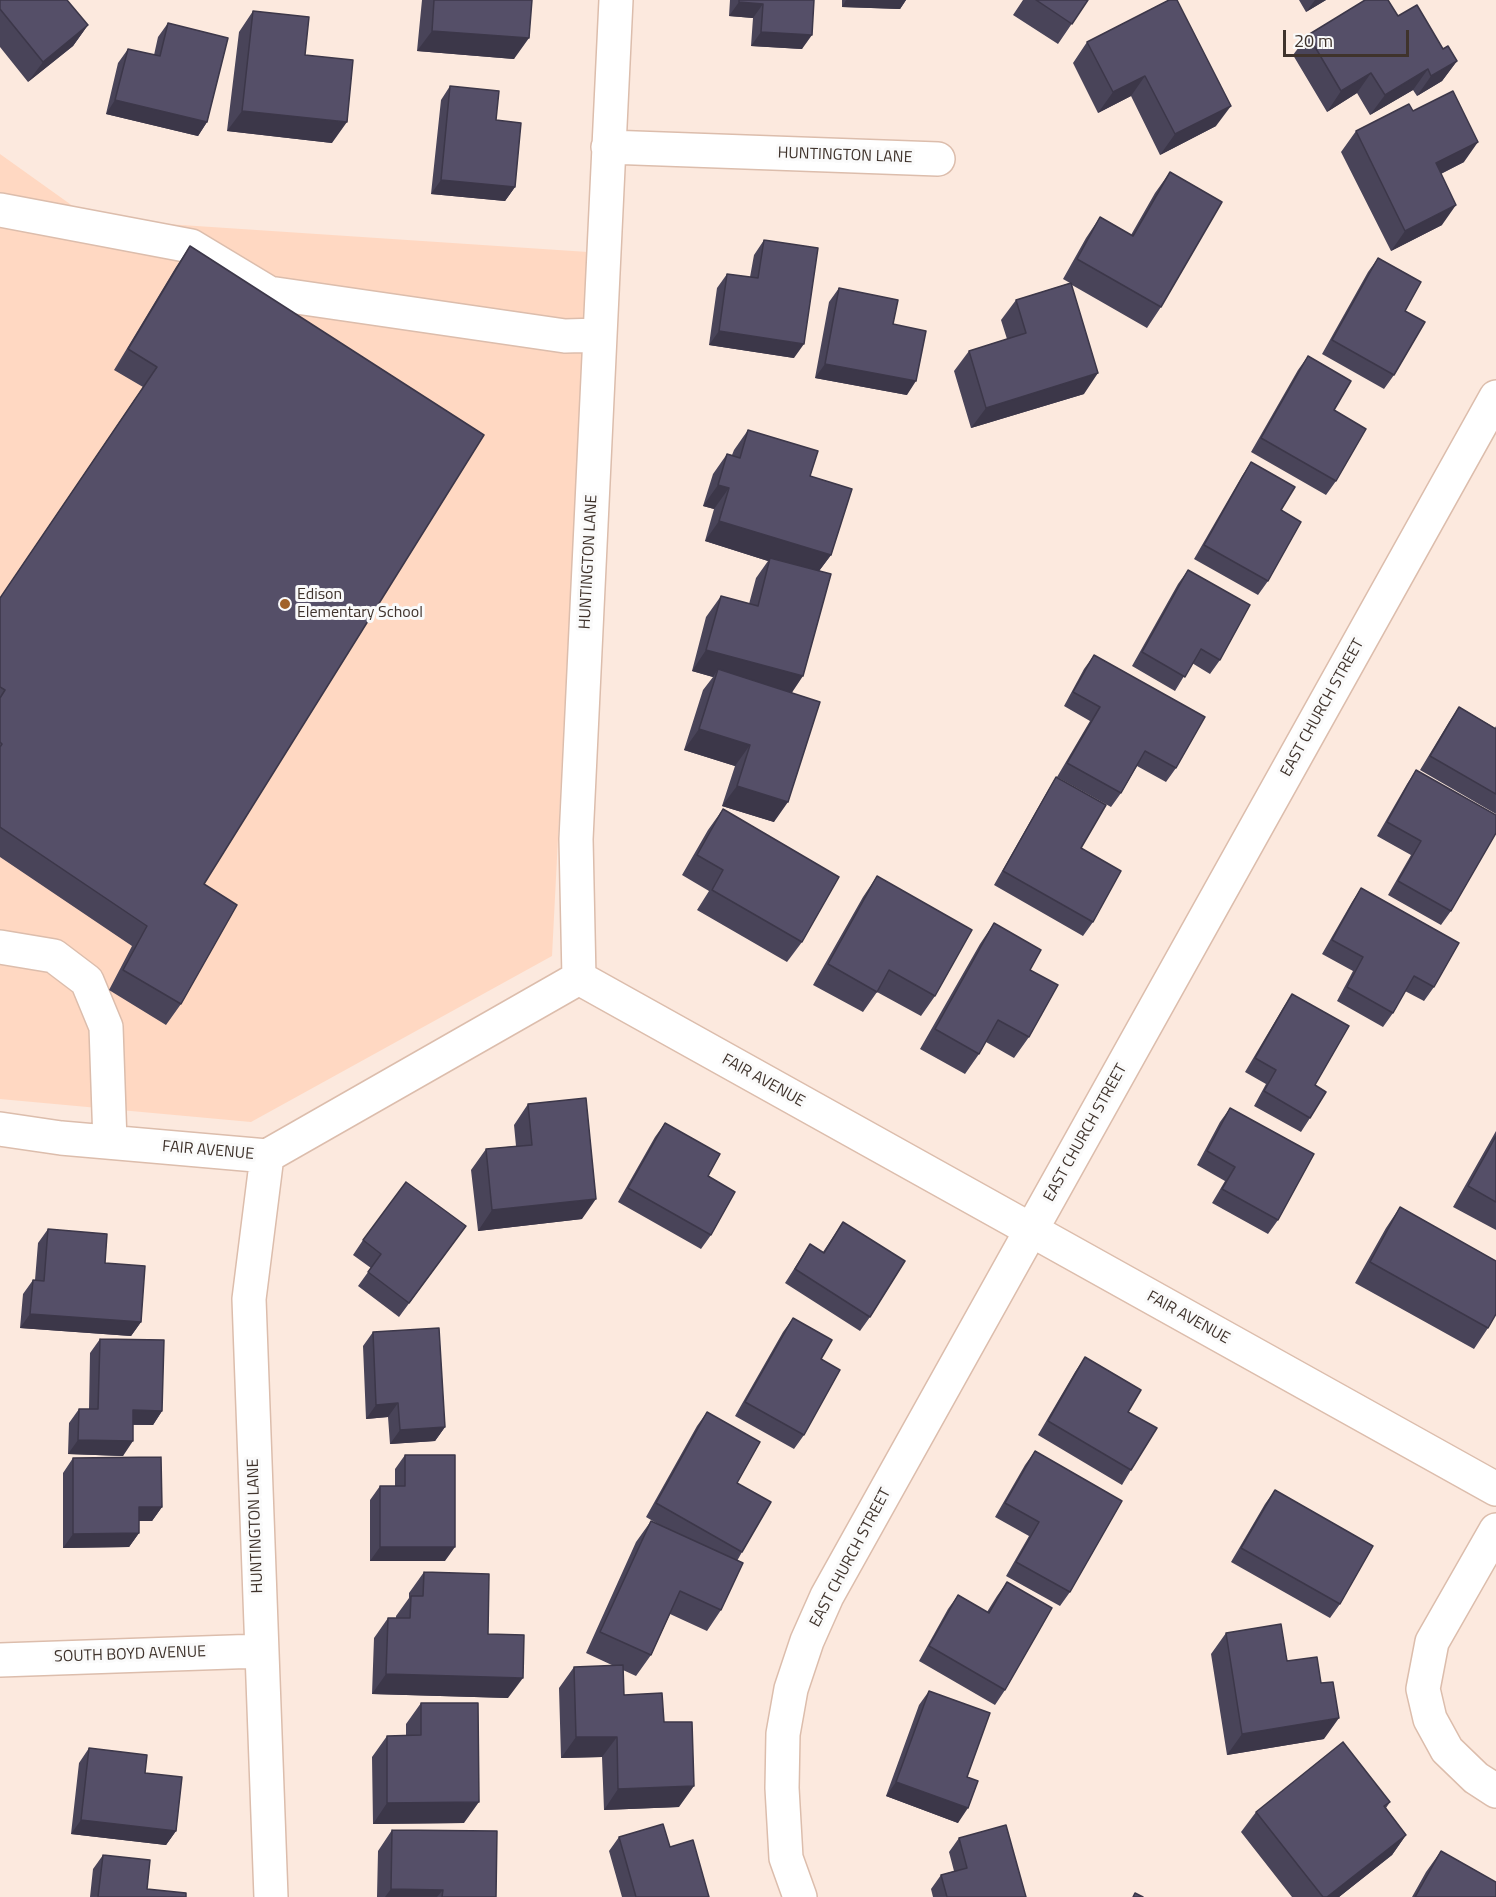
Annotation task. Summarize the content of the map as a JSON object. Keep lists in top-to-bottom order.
{
  "streets": {
    "street": [
      "HUNTINGTON LANE",
      "EAST CHURCH STREET",
      "FAIR AVENUE",
      "SOUTH BOYD AVENUE"
    ]
  },
  "crossings": [
    ["HUNTINGTON LANE", "FAIR AVENUE"],
    ["HUNTINGTON LANE", "SOUTH BOYD AVENUE"],
    ["EAST CHURCH STREET", "FAIR AVENUE"]
  ],
  "places": ["Edison Elementary School"],
  "scale_bar": "20 m"
}
